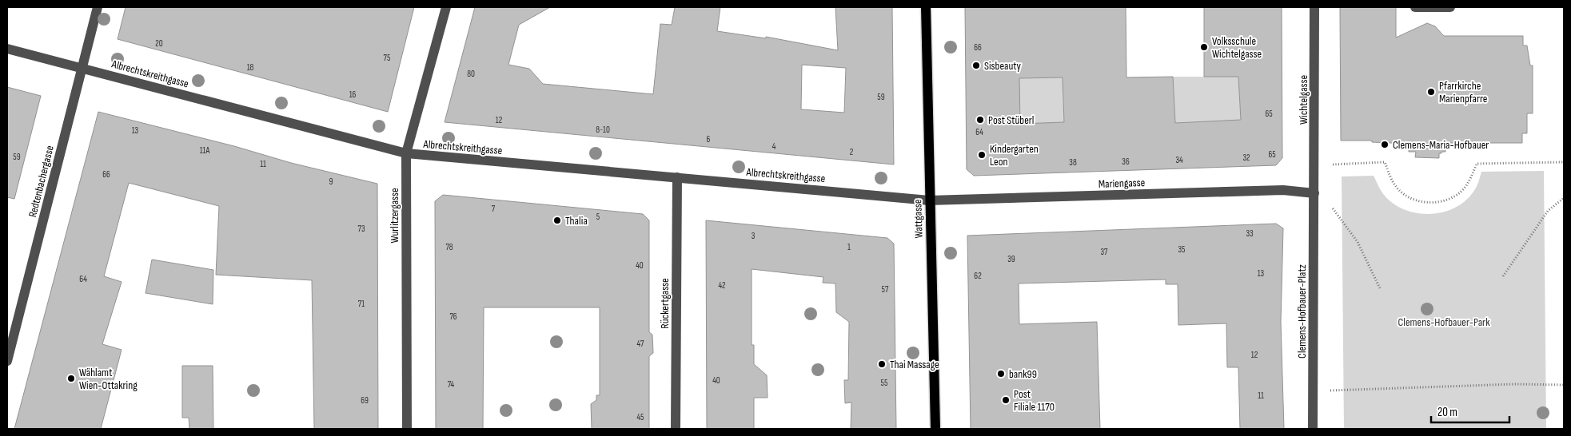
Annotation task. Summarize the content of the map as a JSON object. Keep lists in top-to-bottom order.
{
  "streets": {
    "main road": ["Wattgasse"],
    "street": [
      "Albrechtskreithgasse",
      "Wichtelgasse",
      "Redtenbachergasse",
      "Mariengasse",
      "Wurlitzergasse",
      "Rückertgasse",
      "Clemens-Hofbauer-Platz"
    ]
  },
  "crossings": [
    ["Albrechtskreithgasse", "Redtenbachergasse"],
    ["Albrechtskreithgasse", "Mariengasse"],
    ["Albrechtskreithgasse", "Wurlitzergasse"],
    ["Albrechtskreithgasse", "Wattgasse"],
    ["Albrechtskreithgasse", "Rückertgasse"],
    ["Wichtelgasse", "Mariengasse"],
    ["Wichtelgasse", "Clemens-Hofbauer-Platz"],
    ["Mariengasse", "Wattgasse"],
    ["Mariengasse", "Clemens-Hofbauer-Platz"]
  ],
  "parks": ["Clemens-Hofbauer-Park"],
  "places": [
    "Volksschule Wichtelgasse",
    "Sisbeauty",
    "Pfarrkirche Marienpfarre",
    "Post Stüberl",
    "Clemens-Maria-Hofbauer",
    "Kindergarten Leon",
    "Thalia",
    "Thai Massage",
    "bank99",
    "Wählamt Wien-Ottakring",
    "Post Filiale 1170"
  ],
  "house_numbers": [
    "20",
    "66",
    "75",
    "18",
    "80",
    "16",
    "59",
    "65",
    "12",
    "8-10",
    "13",
    "64",
    "6",
    "4",
    "11A",
    "2",
    "65",
    "59",
    "32",
    "34",
    "36",
    "38",
    "11",
    "66",
    "9",
    "7",
    "5",
    "73",
    "33",
    "3",
    "78",
    "1",
    "35",
    "37",
    "39",
    "40",
    "13",
    "62",
    "64",
    "42",
    "57",
    "71",
    "76",
    "47",
    "12",
    "40",
    "55",
    "74",
    "11",
    "69",
    "45"
  ],
  "scale_bar": "20 m"
}
